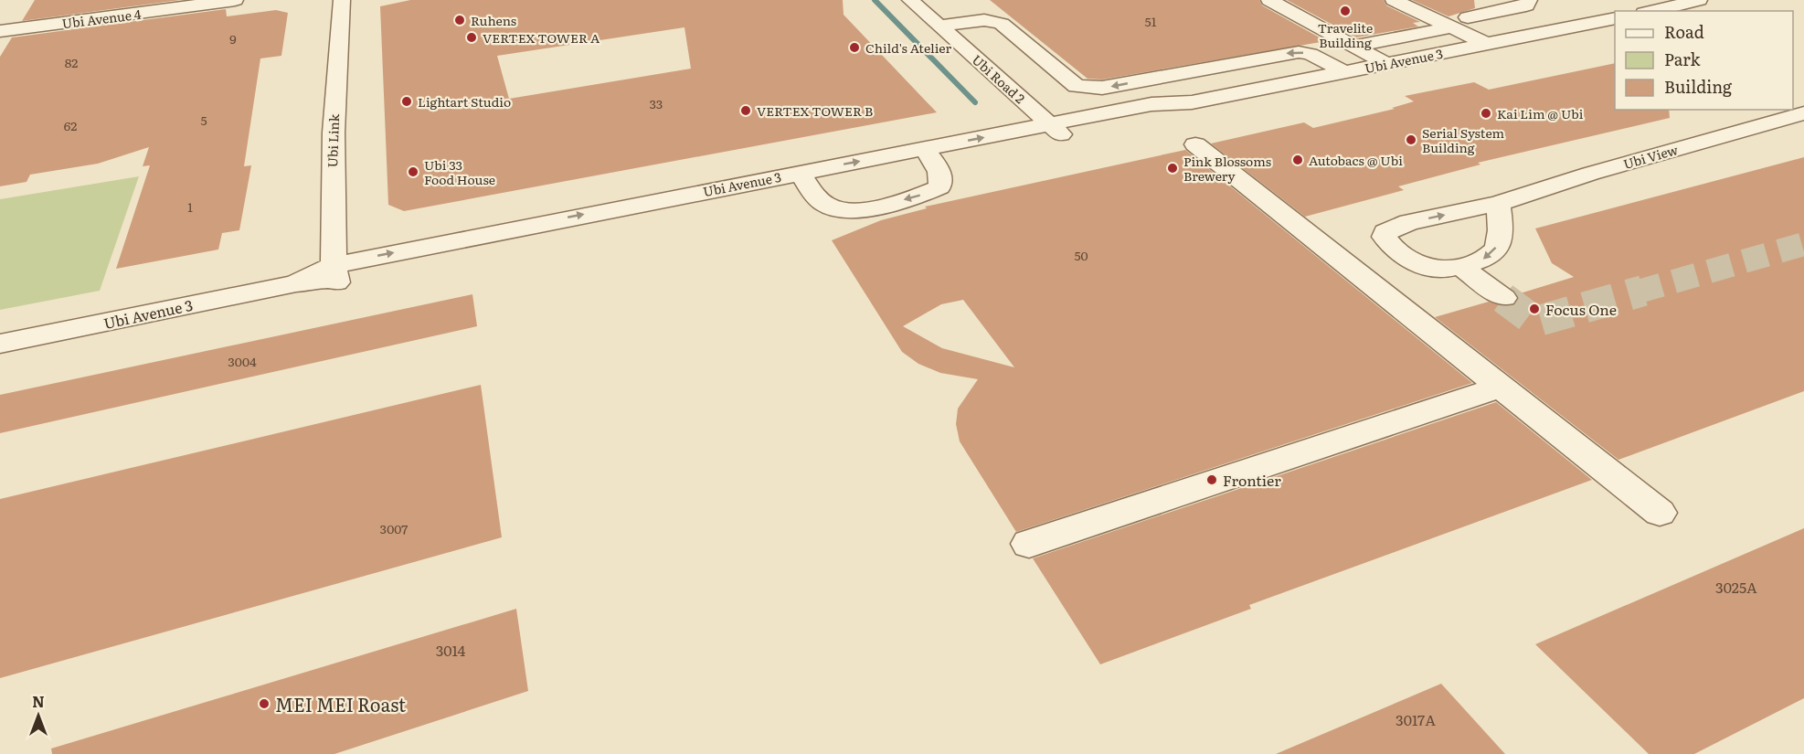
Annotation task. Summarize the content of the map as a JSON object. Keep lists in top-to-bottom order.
{
  "streets": {
    "street": [
      "Ubi Avenue 4",
      "Ubi Avenue 3",
      "Ubi Road 2",
      "Ubi Link",
      "Ubi View"
    ]
  },
  "crossings": [
    ["Ubi Avenue 3", "Ubi Road 2"],
    ["Ubi Avenue 3", "Ubi Link"]
  ],
  "places": [
    "Travelite Building",
    "Ruhens",
    "VERTEX TOWER A",
    "Child's Atelier",
    "Lightart Studio",
    "VERTEX TOWER B",
    "Kai Lim @ Ubi",
    "Serial System Building",
    "Autobacs @ Ubi",
    "Pink Blossoms Brewery",
    "Ubi 33 Food House",
    "Focus One",
    "Frontier",
    "MEI MEI Roast"
  ],
  "house_numbers": [
    "51",
    "9",
    "82",
    "33",
    "5",
    "62",
    "1",
    "50",
    "3004",
    "3007",
    "3025A",
    "3014",
    "3017A"
  ],
  "legend": ["Road", "Park", "Building"],
  "north": "top"
}
